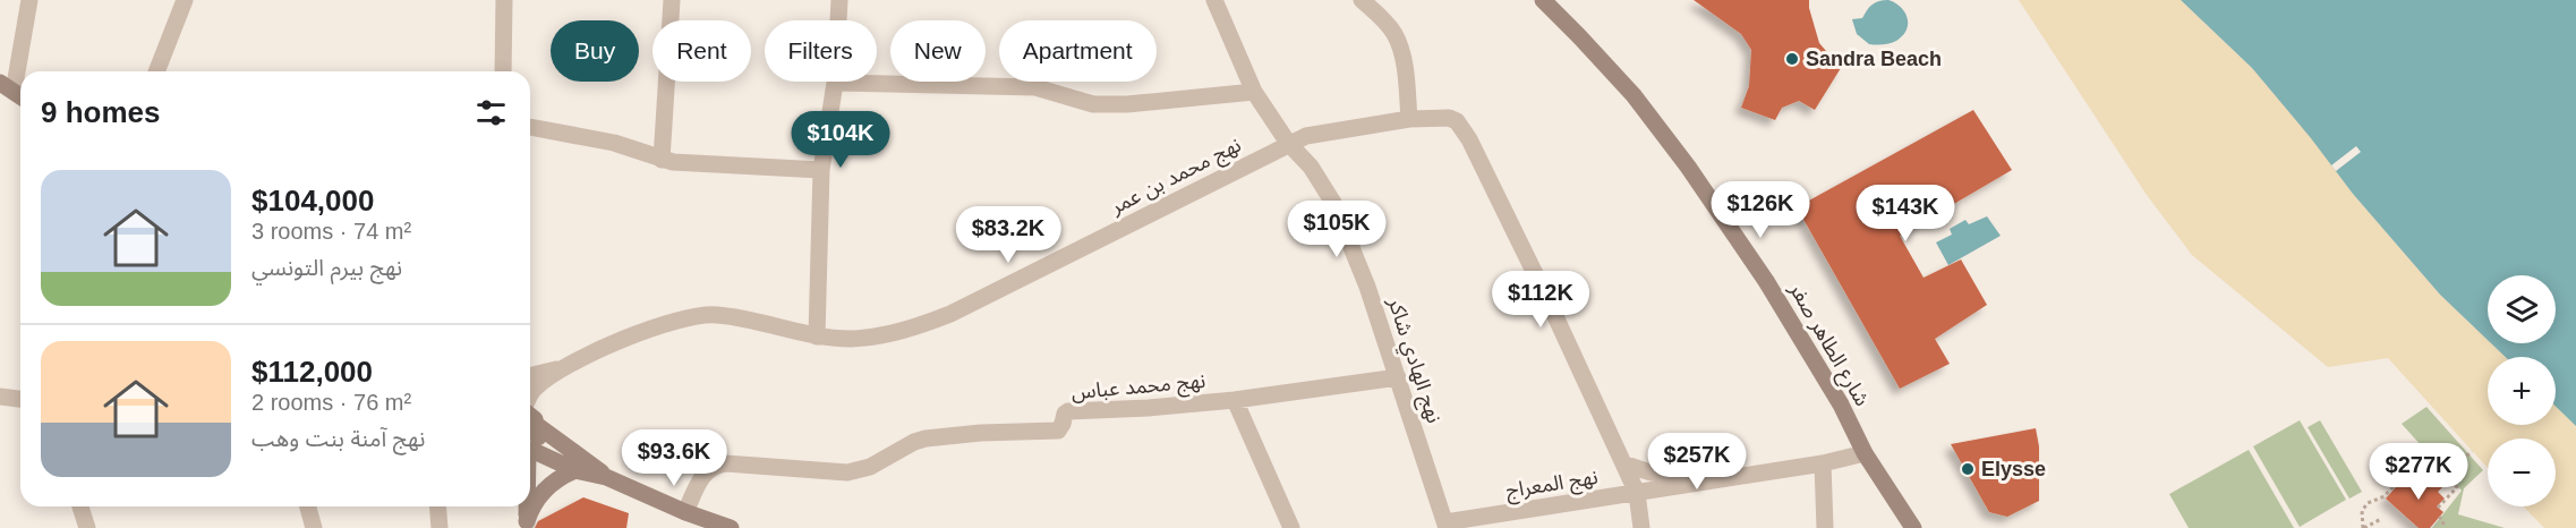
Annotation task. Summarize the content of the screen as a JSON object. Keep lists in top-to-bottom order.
{
  "streets": {
    "main road": ["شارع الطاهر صفر"],
    "street": [
      "نهج محمد بن عمر",
      "نهج الهادي شاكر",
      "نهج محمد عباس",
      "نهج المعراج"
    ]
  },
  "crossings": [
    ["نهج محمد بن عمر", "نهج الهادي شاكر"],
    ["شارع الطاهر صفر", "نهج المعراج"],
    ["نهج الهادي شاكر", "نهج محمد عباس"],
    ["نهج الهادي شاكر", "نهج المعراج"]
  ],
  "places": ["Sandra Beach", "Elysse"],
  "page": {
    "chip": [
      "Buy",
      "Rent",
      "Filters",
      "New",
      "Apartment"
    ],
    "heading": "9 homes",
    "price": [
      "$104K",
      "$126K",
      "$143K",
      "$105K",
      "$83.2K",
      "$112K",
      "$93.6K",
      "$257K",
      "$277K"
    ],
    "list": [
      {
        "name": "$104,000",
        "note": "3 rooms · 74 m² · نهج بيرم التونسي"
      },
      {
        "name": "$112,000",
        "note": "2 rooms · 76 m² · نهج آمنة بنت وهب"
      }
    ],
    "map_buttons": ["+", "−"]
  }
}
